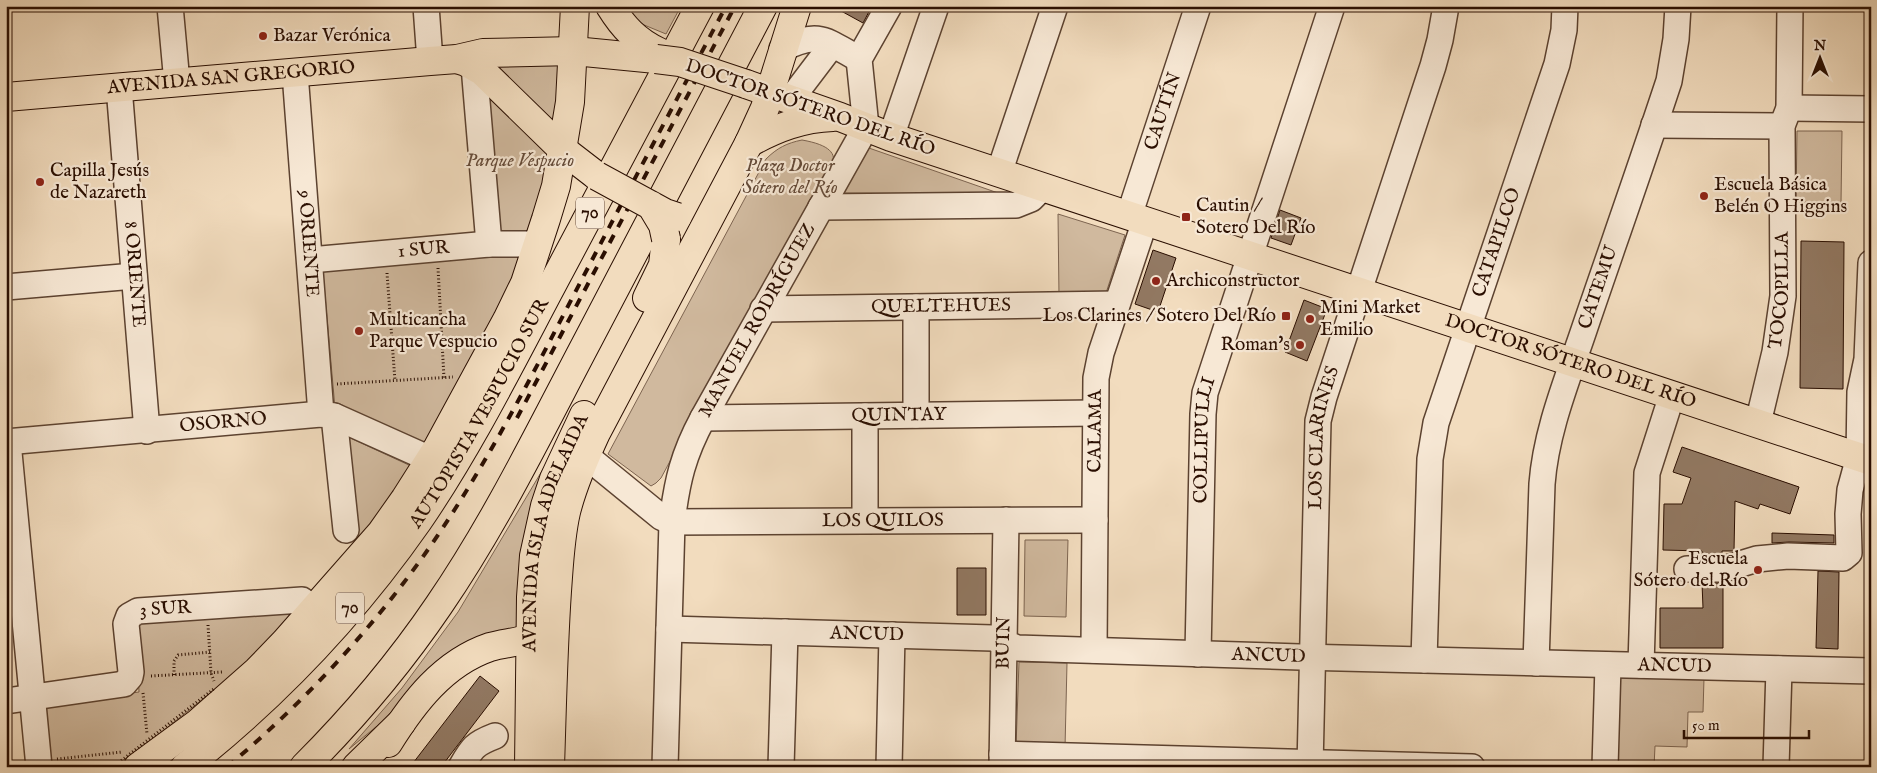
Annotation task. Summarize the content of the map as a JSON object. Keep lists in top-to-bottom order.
{
  "streets": {
    "main road": [
      "AVENIDA SAN GREGORIO",
      "DOCTOR SÓTERO DEL RÍO",
      "70",
      "AUTOPISTA VESPUCIO SUR",
      "AVENIDA ISLA ADELAIDA"
    ],
    "street": [
      "CAUTÍN",
      "9 ORIENTE",
      "CATAPILCO",
      "1 SUR",
      "8 ORIENTE",
      "CATEMU",
      "TOCOPILLA",
      "QUELTEHUES",
      "MANUEL RODRÍGUEZ",
      "QUINTAY",
      "OSORNO",
      "CALAMA",
      "LOS CLARINES",
      "COLLIPULLI",
      "LOS QUILOS",
      "3 SUR",
      "ANCUD",
      "BUIN"
    ]
  },
  "crossings": [
    ["AVENIDA SAN GREGORIO", "DOCTOR SÓTERO DEL RÍO"],
    ["AVENIDA SAN GREGORIO", "9 ORIENTE"],
    ["AVENIDA SAN GREGORIO", "8 ORIENTE"],
    ["DOCTOR SÓTERO DEL RÍO", "CAUTÍN"],
    ["DOCTOR SÓTERO DEL RÍO", "CATAPILCO"],
    ["DOCTOR SÓTERO DEL RÍO", "CATEMU"],
    ["DOCTOR SÓTERO DEL RÍO", "TOCOPILLA"],
    ["DOCTOR SÓTERO DEL RÍO", "MANUEL RODRÍGUEZ"],
    ["DOCTOR SÓTERO DEL RÍO", "CALAMA"],
    ["DOCTOR SÓTERO DEL RÍO", "LOS CLARINES"],
    ["DOCTOR SÓTERO DEL RÍO", "COLLIPULLI"],
    ["CAUTÍN", "CALAMA"],
    ["9 ORIENTE", "1 SUR"],
    ["9 ORIENTE", "OSORNO"],
    ["CATAPILCO", "ANCUD"],
    ["8 ORIENTE", "OSORNO"],
    ["CATEMU", "ANCUD"],
    ["QUELTEHUES", "MANUEL RODRÍGUEZ"],
    ["QUELTEHUES", "CALAMA"],
    ["MANUEL RODRÍGUEZ", "QUINTAY"],
    ["MANUEL RODRÍGUEZ", "LOS QUILOS"],
    ["MANUEL RODRÍGUEZ", "ANCUD"],
    ["QUINTAY", "CALAMA"],
    ["CALAMA", "LOS QUILOS"],
    ["CALAMA", "ANCUD"],
    ["LOS CLARINES", "ANCUD"],
    ["COLLIPULLI", "ANCUD"],
    ["LOS QUILOS", "BUIN"],
    ["ANCUD", "BUIN"]
  ],
  "parks": ["Parque Vespucio", "Plaza Doctor Sótero del Río"],
  "places": {
    "other": [
      "Bazar Verónica",
      "Capilla Jesús de Nazareth",
      "Escuela Básica Belén O Higgins",
      "Archiconstructor",
      "Mini Market Emilio",
      "Multicancha Parque Vespucio",
      "Roman's",
      "Escuela Sótero del Río"
    ],
    "transit": ["Cautin / Sotero Del Río", "Los Clarines / Sotero Del Río"]
  },
  "scale_bar": "50 m",
  "north": "top"
}
